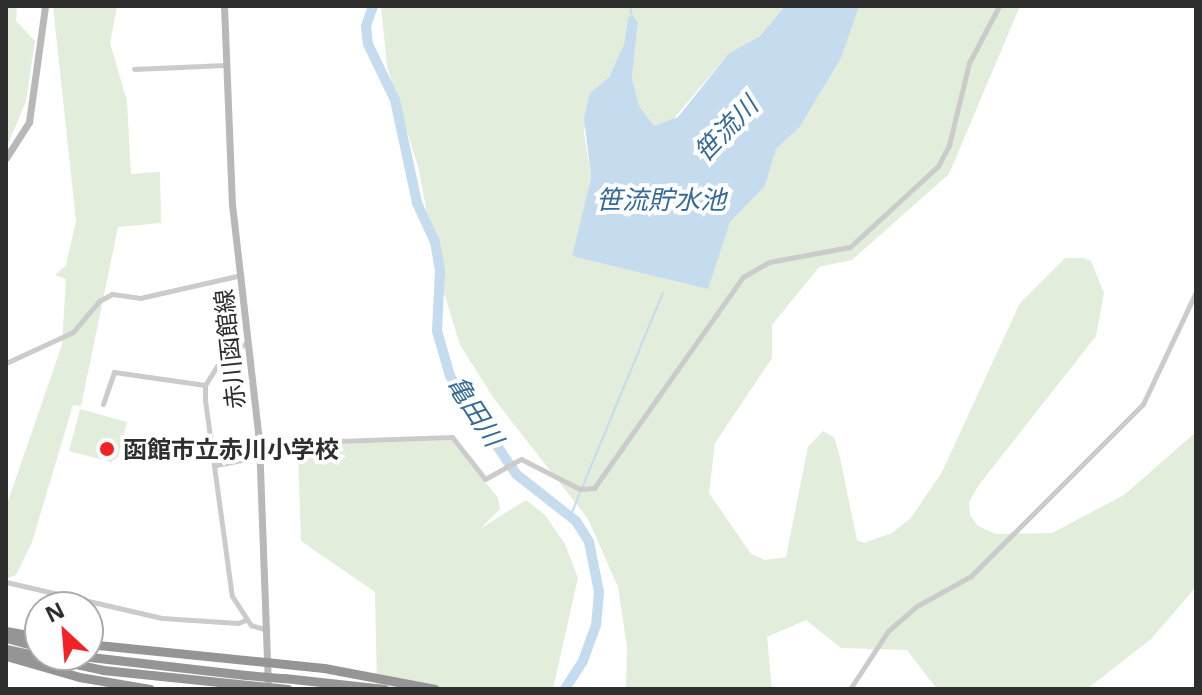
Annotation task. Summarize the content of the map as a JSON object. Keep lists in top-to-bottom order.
{
  "streets": {
    "main road": ["赤川函館線"]
  },
  "water": ["笹流川", "笹流貯水池", "亀田川"],
  "places": ["函館市立赤川小学校"],
  "north": "top left"
}
